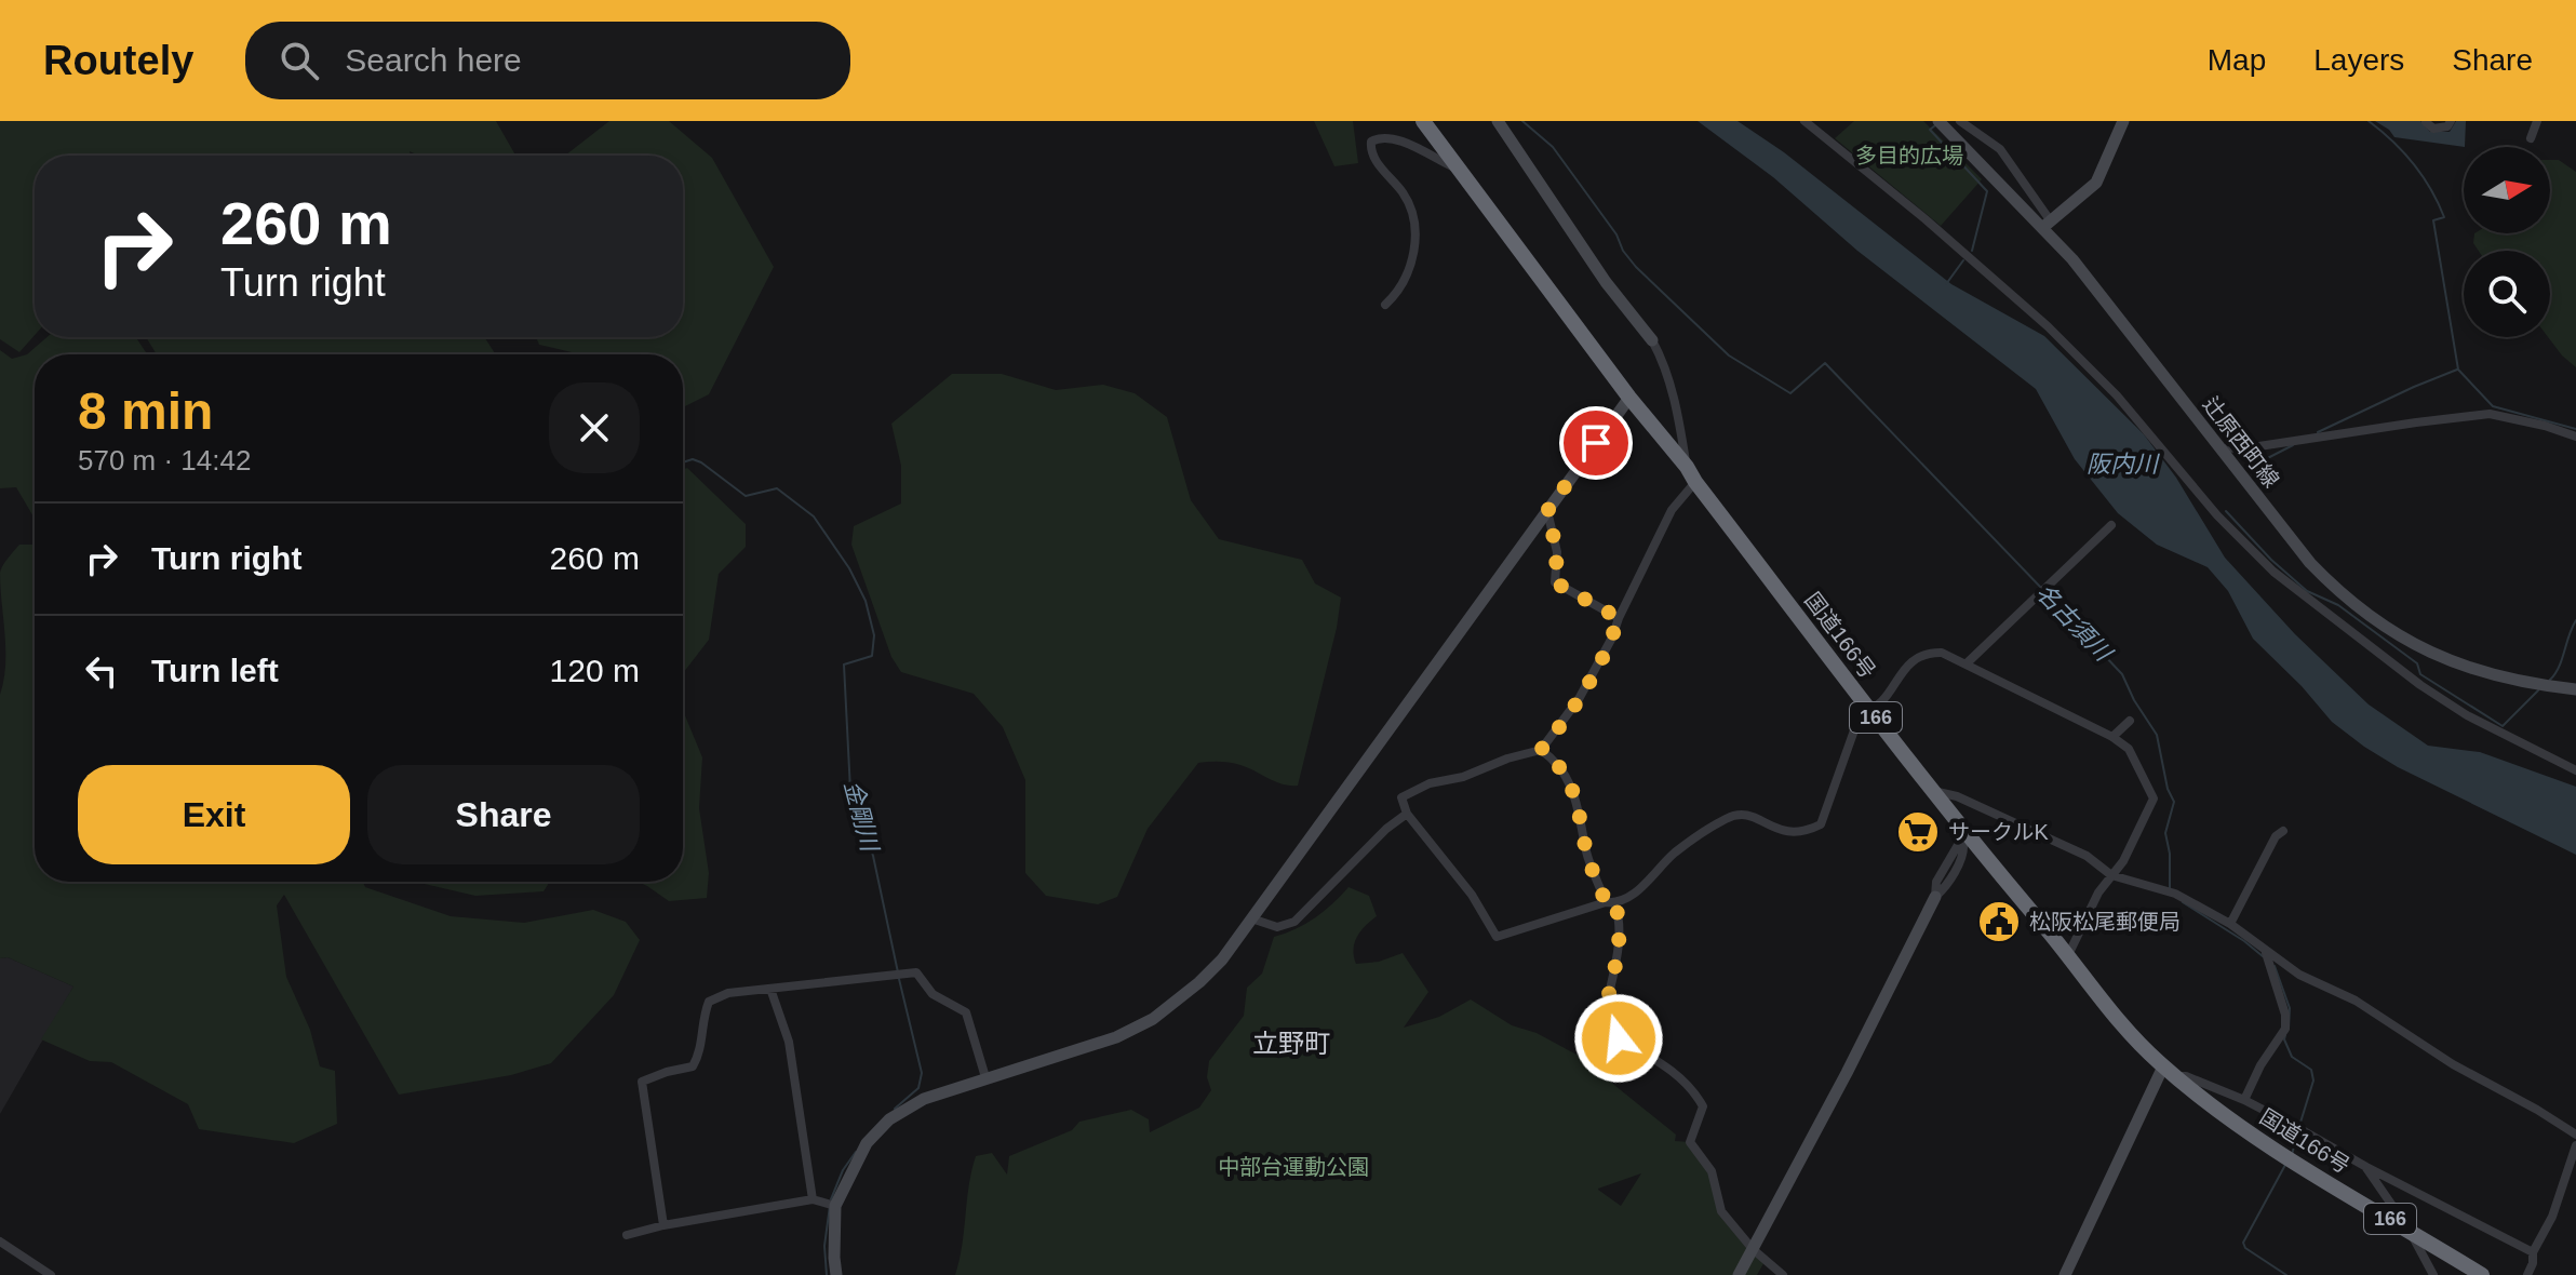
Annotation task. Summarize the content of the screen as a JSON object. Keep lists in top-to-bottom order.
{
  "streets": {
    "highway": ["国道166号", "166"],
    "street": ["辻原西町線"]
  },
  "districts": ["立野町"],
  "water": ["阪内川", "名古須川", "金剛川"],
  "parks": ["多目的広場", "中部台運動公園"],
  "places": {
    "supermarket": ["サークルK"],
    "public building": ["松阪松尾郵便局"]
  },
  "north": "right",
  "page": {
    "header": "Routely",
    "search": "Search here",
    "nav": ["Map", "Layers", "Share"],
    "turn": ["260 m", "Turn right"],
    "heading": ["8 min", "570 m · 14:42"],
    "list": [
      {
        "name": "Turn right",
        "value": "260 m"
      },
      {
        "name": "Turn left",
        "value": "120 m"
      }
    ],
    "buttons": ["Exit", "Share"]
  }
}
